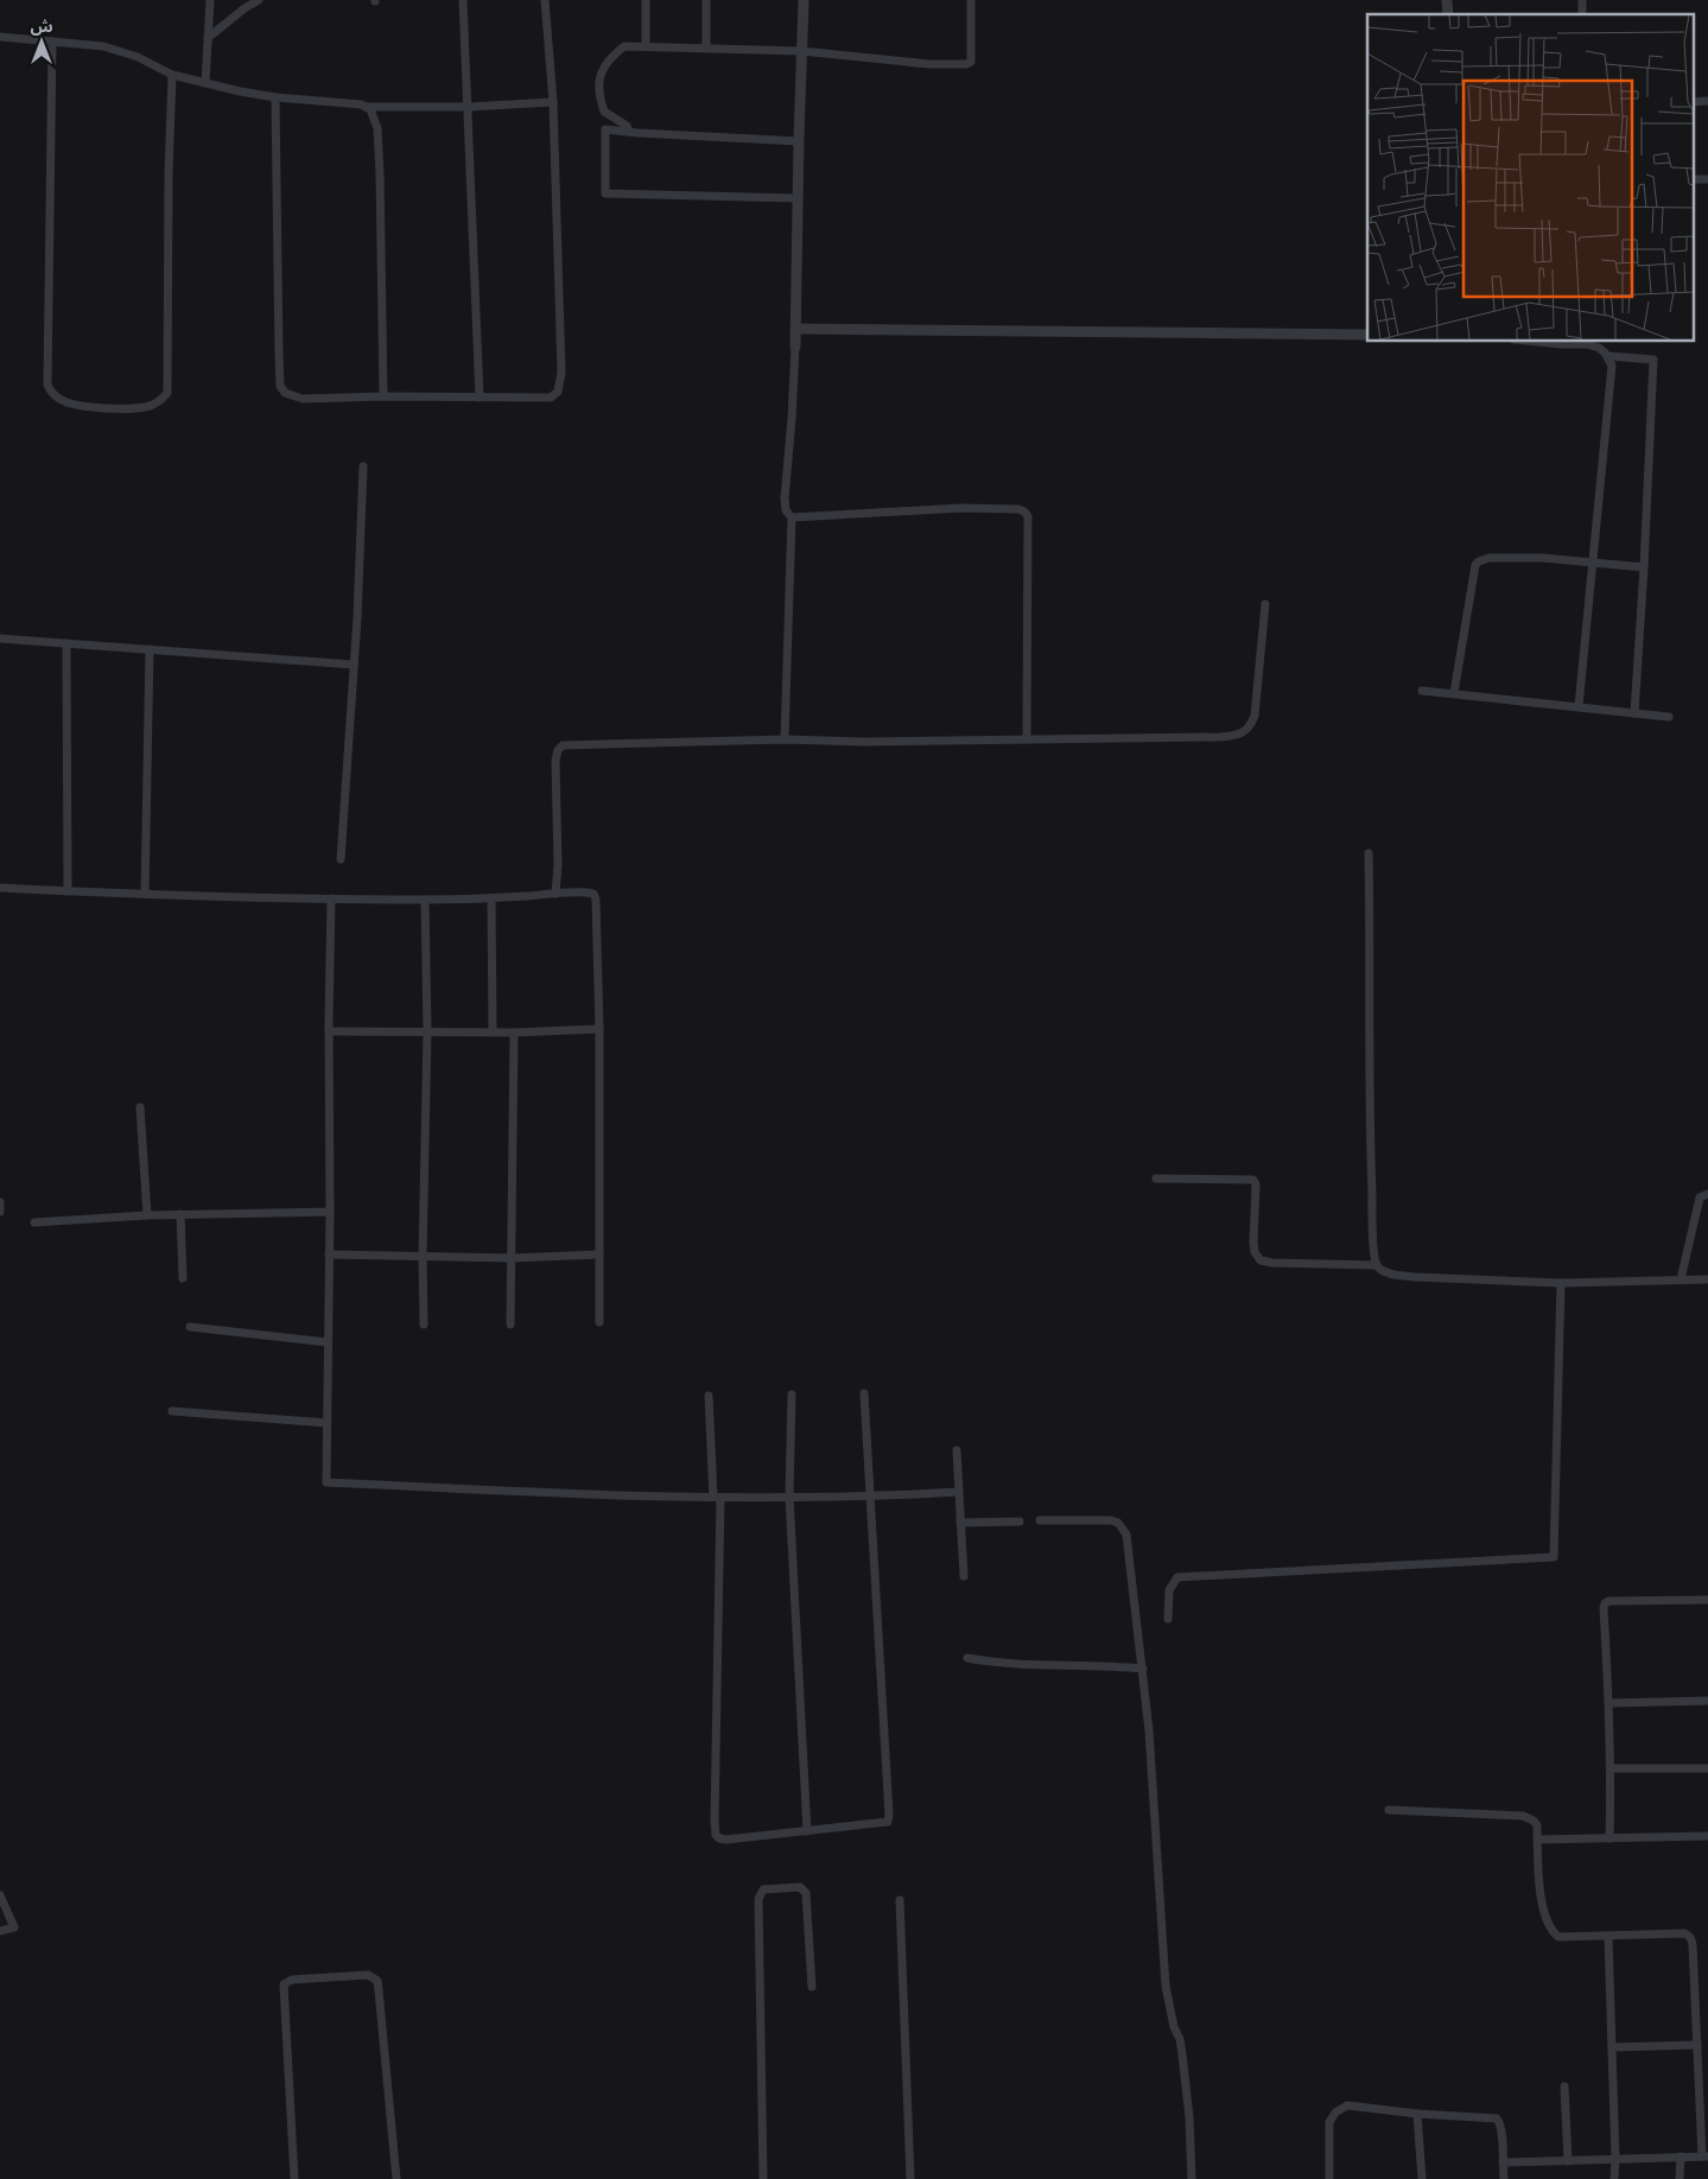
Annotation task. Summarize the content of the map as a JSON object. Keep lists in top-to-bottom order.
{
  "north": "top"
}
